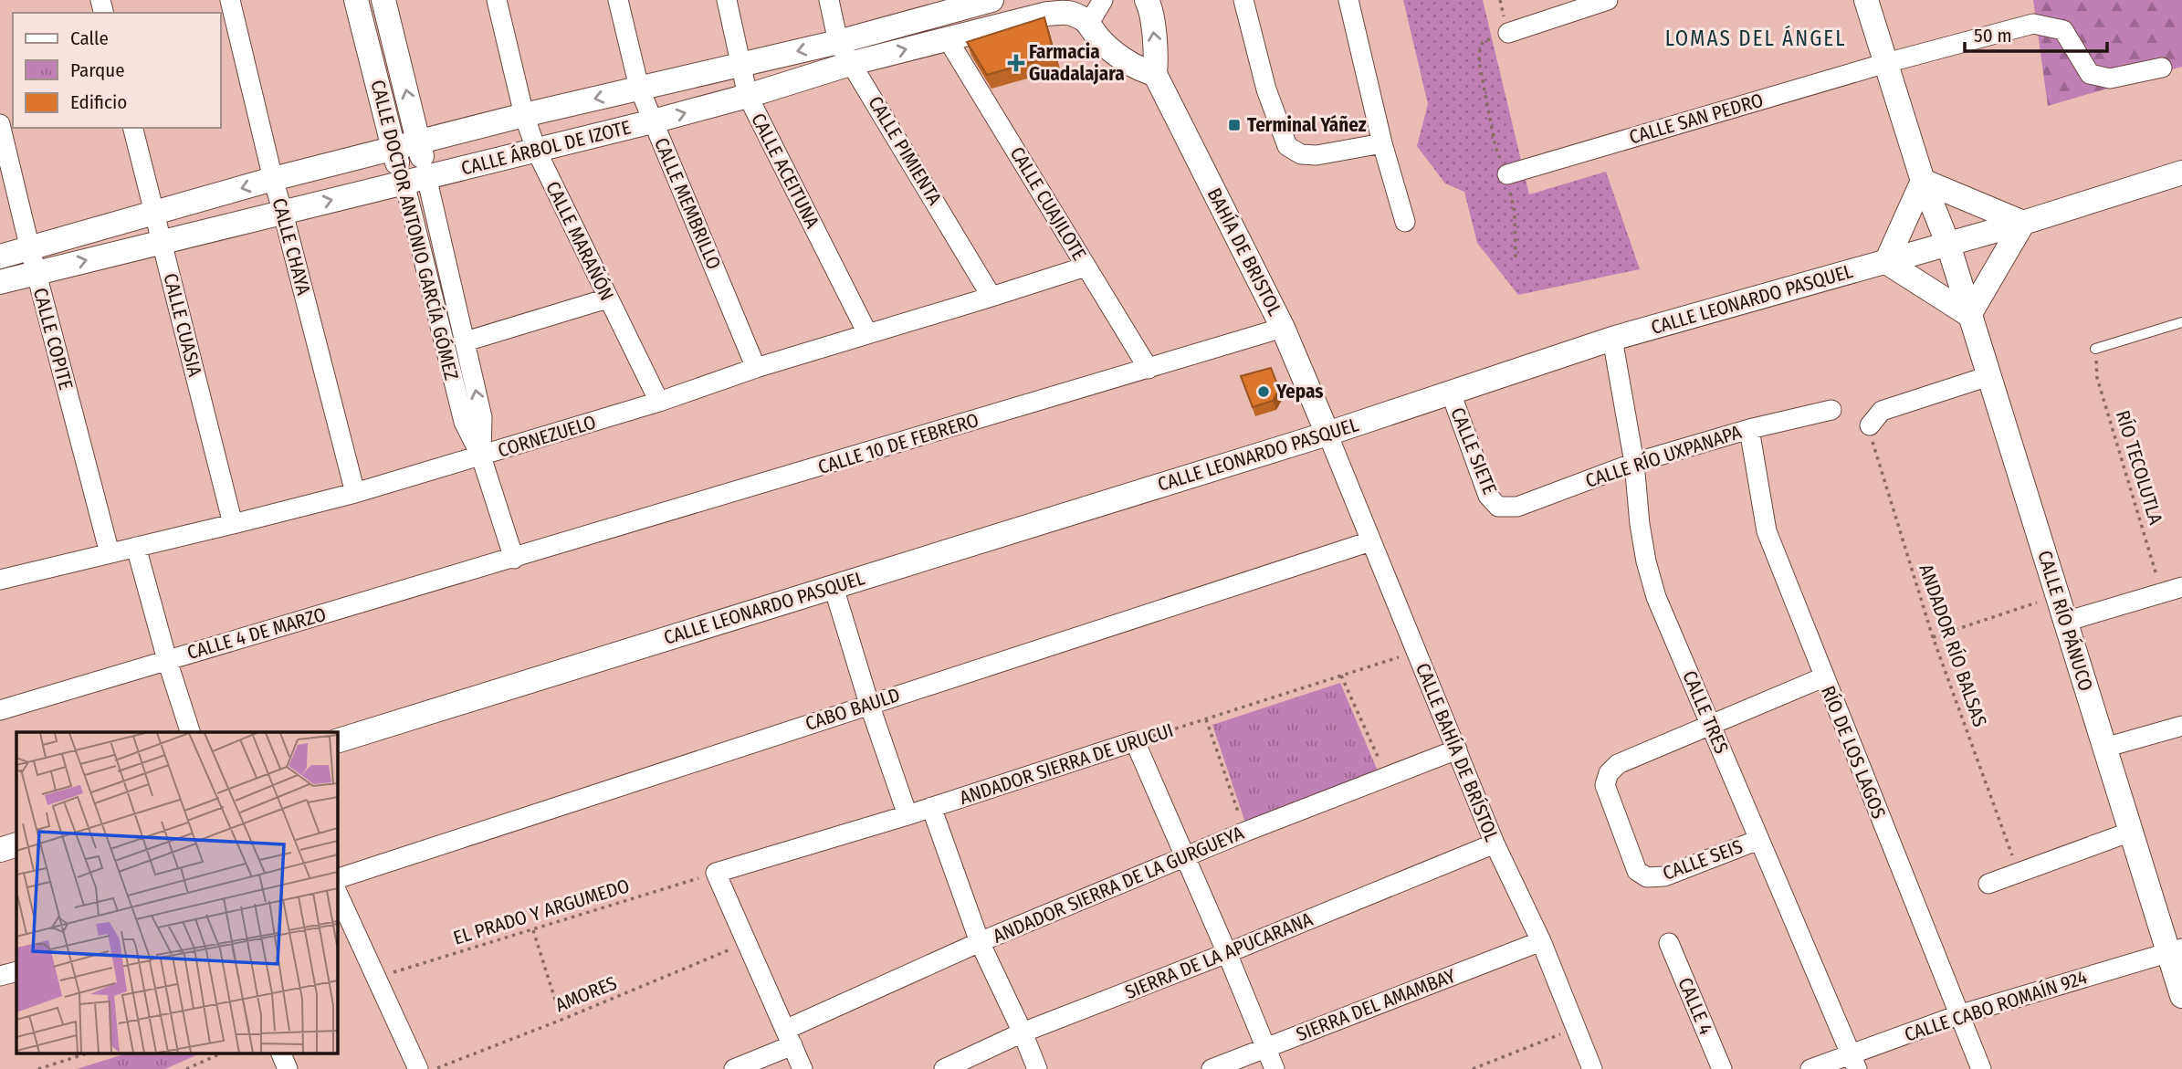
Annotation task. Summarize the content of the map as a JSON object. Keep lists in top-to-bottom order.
{
  "streets": {
    "street": [
      "CALLE SAN PEDRO",
      "CALLE ÁRBOL DE IZOTE",
      "CALLE PIMIENTA",
      "CALLE ACEITUNA",
      "CALLE MEMBRILLO",
      "CALLE CUAJILOTE",
      "CALLE DOCTOR ANTONIO GARCÍA GÓMEZ",
      "CALLE MARAÑÓN",
      "CALLE CHAYA",
      "BAHÍA DE BRISTOL",
      "CALLE LEONARDO PASQUEL",
      "CALLE CUASIA",
      "CALLE COPITE",
      "CORNEZUELO",
      "CALLE 10 DE FEBRERO",
      "CALLE SIETE",
      "CALLE RÍO UXPANAPA",
      "CALLE RÍO PÁNUCO",
      "CALLE 4 DE MARZO",
      "CABO BAULD",
      "CALLE TRES",
      "CALLE BAHÍA DE BRÍSTOL",
      "RÍO DE LOS LAGOS",
      "ANDADOR SIERRA DE URUCUI",
      "CALLE SEIS",
      "ANDADOR SIERRA DE LA GURGUEYA",
      "SIERRA DE LA APUCARANA",
      "SIERRA DEL AMAMBAY",
      "CALLE 4",
      "CALLE CABO ROMAÍN 924"
    ],
    "path": [
      "RÍO TECOLUTLA",
      "ANDADOR RÍO BALSAS",
      "EL PRADO Y ARGUMEDO",
      "AMORES"
    ]
  },
  "crossings": [
    ["CALLE SAN PEDRO", "CALLE RÍO PÁNUCO"],
    ["CALLE ÁRBOL DE IZOTE", "CALLE PIMIENTA"],
    ["CALLE ÁRBOL DE IZOTE", "CALLE ACEITUNA"],
    ["CALLE ÁRBOL DE IZOTE", "CALLE MEMBRILLO"],
    ["CALLE ÁRBOL DE IZOTE", "CALLE CUAJILOTE"],
    ["CALLE ÁRBOL DE IZOTE", "CALLE DOCTOR ANTONIO GARCÍA GÓMEZ"],
    ["CALLE ÁRBOL DE IZOTE", "CALLE MARAÑÓN"],
    ["CALLE ÁRBOL DE IZOTE", "CALLE CHAYA"],
    ["CALLE ÁRBOL DE IZOTE", "CALLE CUASIA"],
    ["CALLE ÁRBOL DE IZOTE", "CALLE COPITE"],
    ["CALLE PIMIENTA", "CORNEZUELO"],
    ["CALLE ACEITUNA", "CORNEZUELO"],
    ["CALLE MEMBRILLO", "CORNEZUELO"],
    ["CALLE CUAJILOTE", "CORNEZUELO"],
    ["CALLE CUAJILOTE", "CALLE 10 DE FEBRERO"],
    ["CALLE DOCTOR ANTONIO GARCÍA GÓMEZ", "CORNEZUELO"],
    ["CALLE DOCTOR ANTONIO GARCÍA GÓMEZ", "CALLE 10 DE FEBRERO"],
    ["CALLE DOCTOR ANTONIO GARCÍA GÓMEZ", "CALLE 4 DE MARZO"],
    ["CALLE MARAÑÓN", "CORNEZUELO"],
    ["CALLE CHAYA", "CORNEZUELO"],
    ["BAHÍA DE BRISTOL", "CALLE LEONARDO PASQUEL"],
    ["BAHÍA DE BRISTOL", "CALLE 10 DE FEBRERO"],
    ["BAHÍA DE BRISTOL", "CALLE BAHÍA DE BRÍSTOL"],
    ["CALLE LEONARDO PASQUEL", "CALLE SIETE"],
    ["CALLE LEONARDO PASQUEL", "CALLE RÍO PÁNUCO"],
    ["CALLE LEONARDO PASQUEL", "CALLE TRES"],
    ["CALLE LEONARDO PASQUEL", "CALLE BAHÍA DE BRÍSTOL"],
    ["CALLE CUASIA", "CORNEZUELO"],
    ["CALLE COPITE", "CORNEZUELO"],
    ["CALLE 10 DE FEBRERO", "CALLE 4 DE MARZO"],
    ["CALLE SIETE", "CALLE RÍO UXPANAPA"],
    ["CALLE RÍO UXPANAPA", "CALLE TRES"],
    ["CALLE RÍO UXPANAPA", "RÍO DE LOS LAGOS"],
    ["CALLE RÍO PÁNUCO", "CALLE CABO ROMAÍN 924"],
    ["CABO BAULD", "CALLE BAHÍA DE BRÍSTOL"],
    ["CALLE TRES", "CALLE SEIS"],
    ["CALLE TRES", "CALLE CABO ROMAÍN 924"],
    ["CALLE BAHÍA DE BRÍSTOL", "ANDADOR SIERRA DE URUCUI"],
    ["CALLE BAHÍA DE BRÍSTOL", "ANDADOR SIERRA DE LA GURGUEYA"],
    ["CALLE BAHÍA DE BRÍSTOL", "SIERRA DE LA APUCARANA"],
    ["CALLE BAHÍA DE BRÍSTOL", "SIERRA DEL AMAMBAY"],
    ["RÍO DE LOS LAGOS", "CALLE CABO ROMAÍN 924"],
    ["ANDADOR SIERRA DE URUCUI", "EL PRADO Y ARGUMEDO"]
  ],
  "districts": ["LOMAS DEL ÁNGEL"],
  "places": {
    "health": ["Farmacia Guadalajara"],
    "transit": ["Terminal Yáñez"],
    "other": ["Yepas"]
  },
  "legend": ["Calle", "Parque", "Edificio"],
  "scale_bar": "50 m"
}
